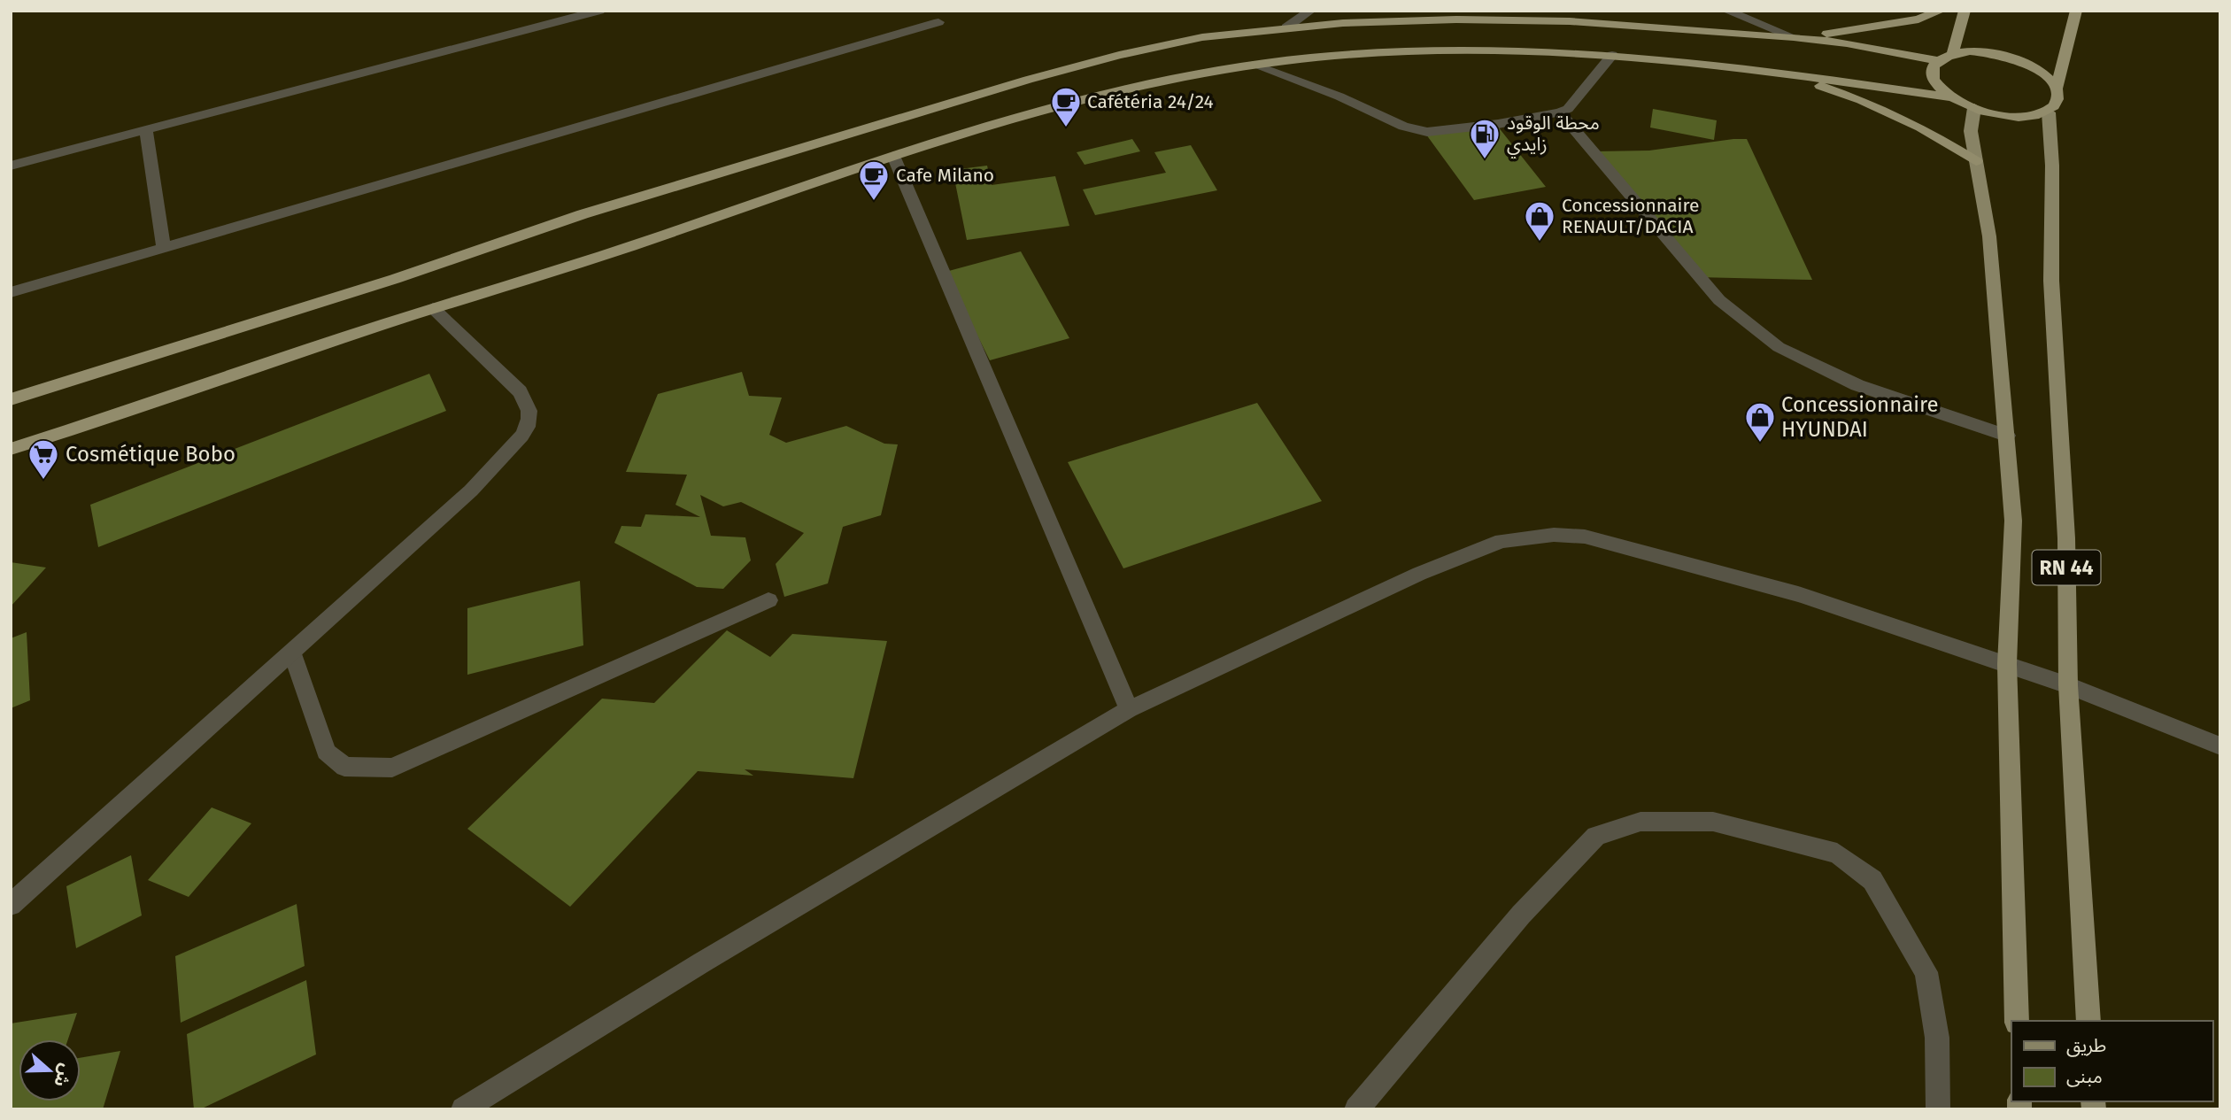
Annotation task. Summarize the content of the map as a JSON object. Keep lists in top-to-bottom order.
{
  "streets": {
    "main road": ["RN 44"]
  },
  "places": {
    "cafe": ["Cafétéria 24/24", "Cafe Milano"],
    "fuel station": ["محطة الوقود زايدي"],
    "shop": ["Concessionnaire RENAULT/DACIA", "Concessionnaire HYUNDAI"],
    "supermarket": ["Cosmétique Bobo"]
  },
  "legend": ["طريق", "مبنى"],
  "north": "right"
}
